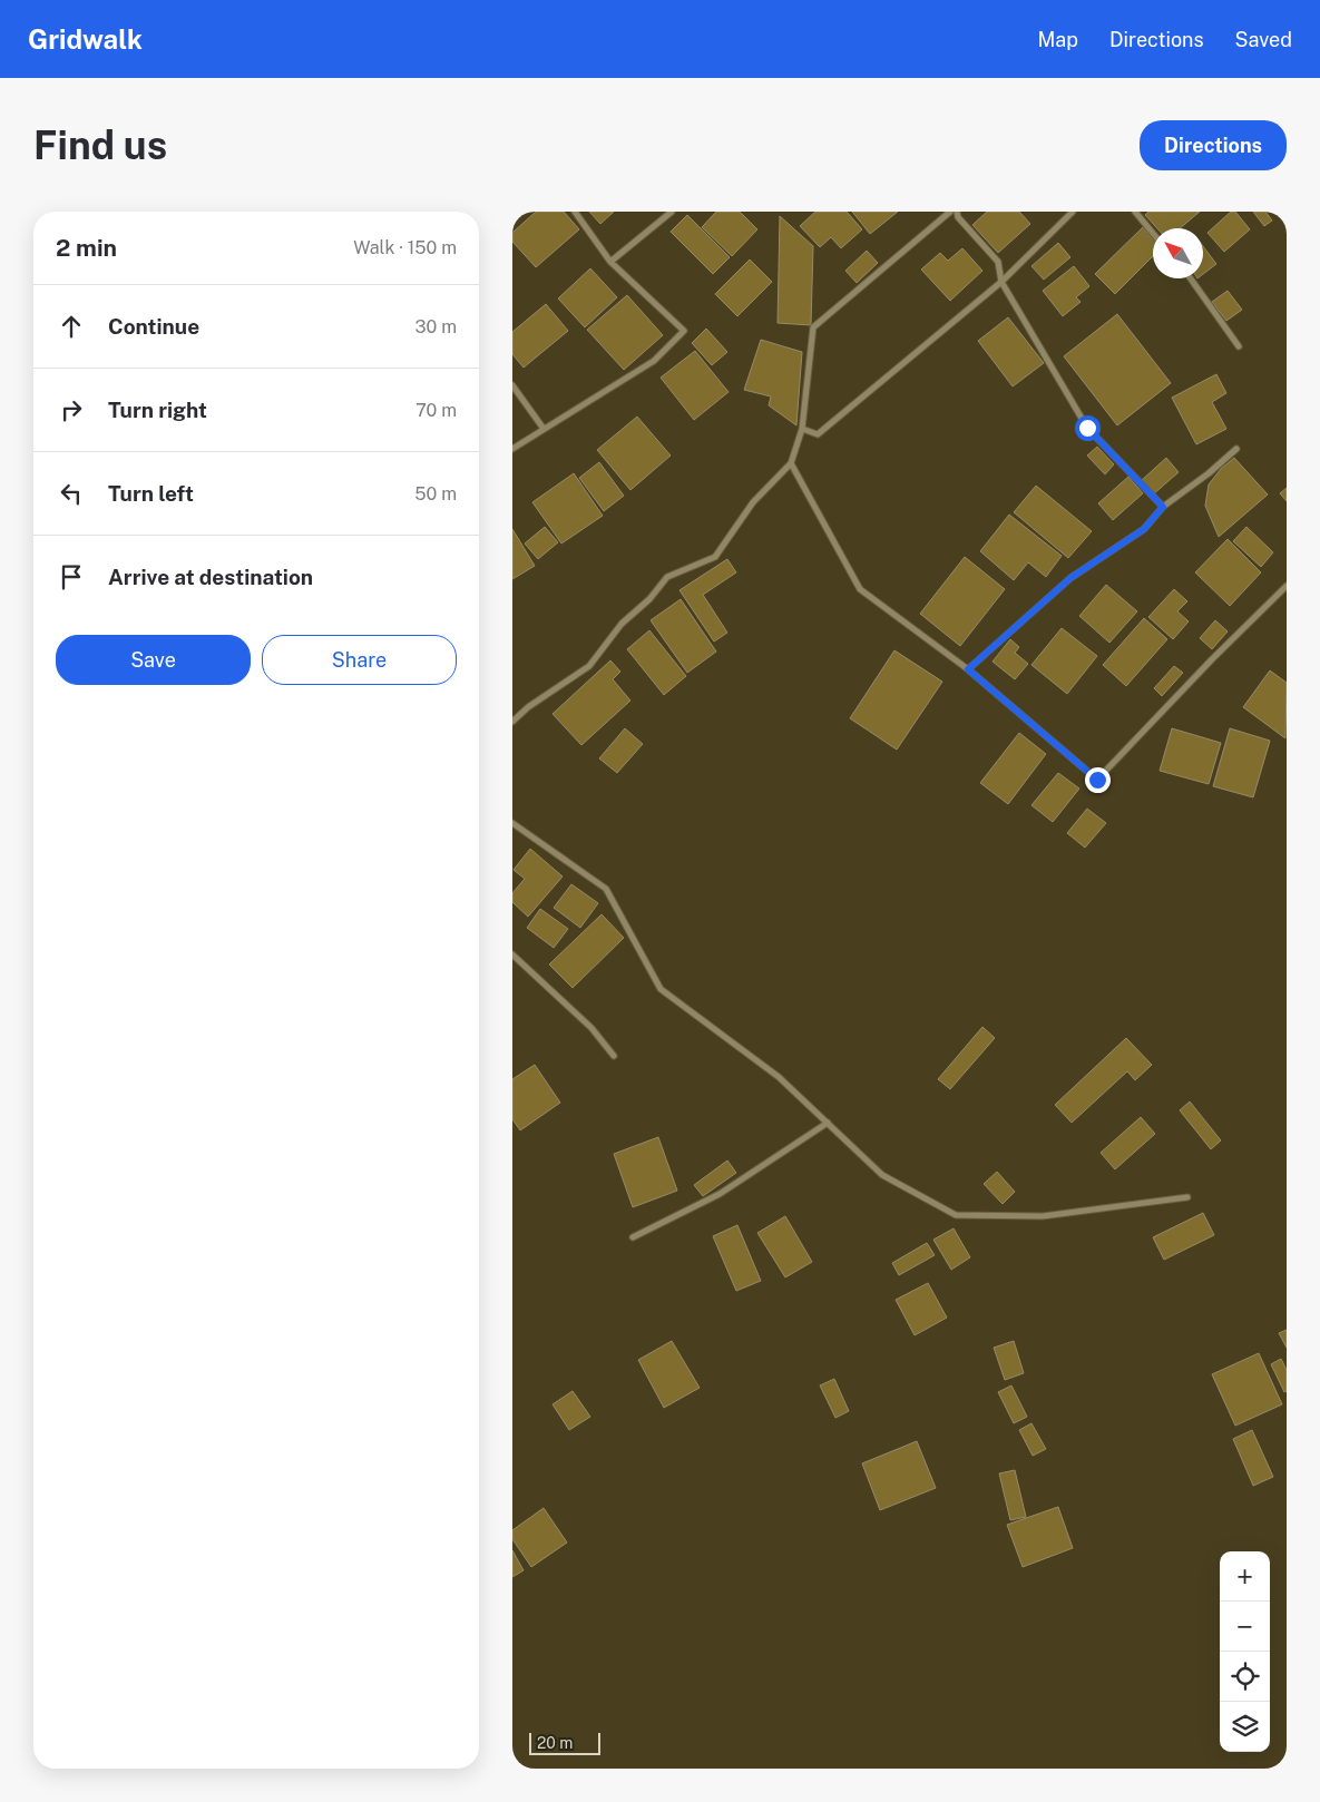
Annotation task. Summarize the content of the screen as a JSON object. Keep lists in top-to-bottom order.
{
  "scale_bar": "20 m",
  "north": "top left",
  "page": {
    "header": "Gridwalk",
    "nav": ["Map", "Directions", "Saved"],
    "buttons": [
      "Directions",
      ["Save", "Share"]
    ],
    "title": "Find us",
    "heading": ["2 min", "Walk · 150 m"],
    "list": [
      ["Continue", "30 m"],
      ["Turn right", "70 m"],
      ["Turn left", "50 m"],
      "Arrive at destination"
    ],
    "map_buttons": ["+", "−"],
    "scale": "20 m"
  }
}
